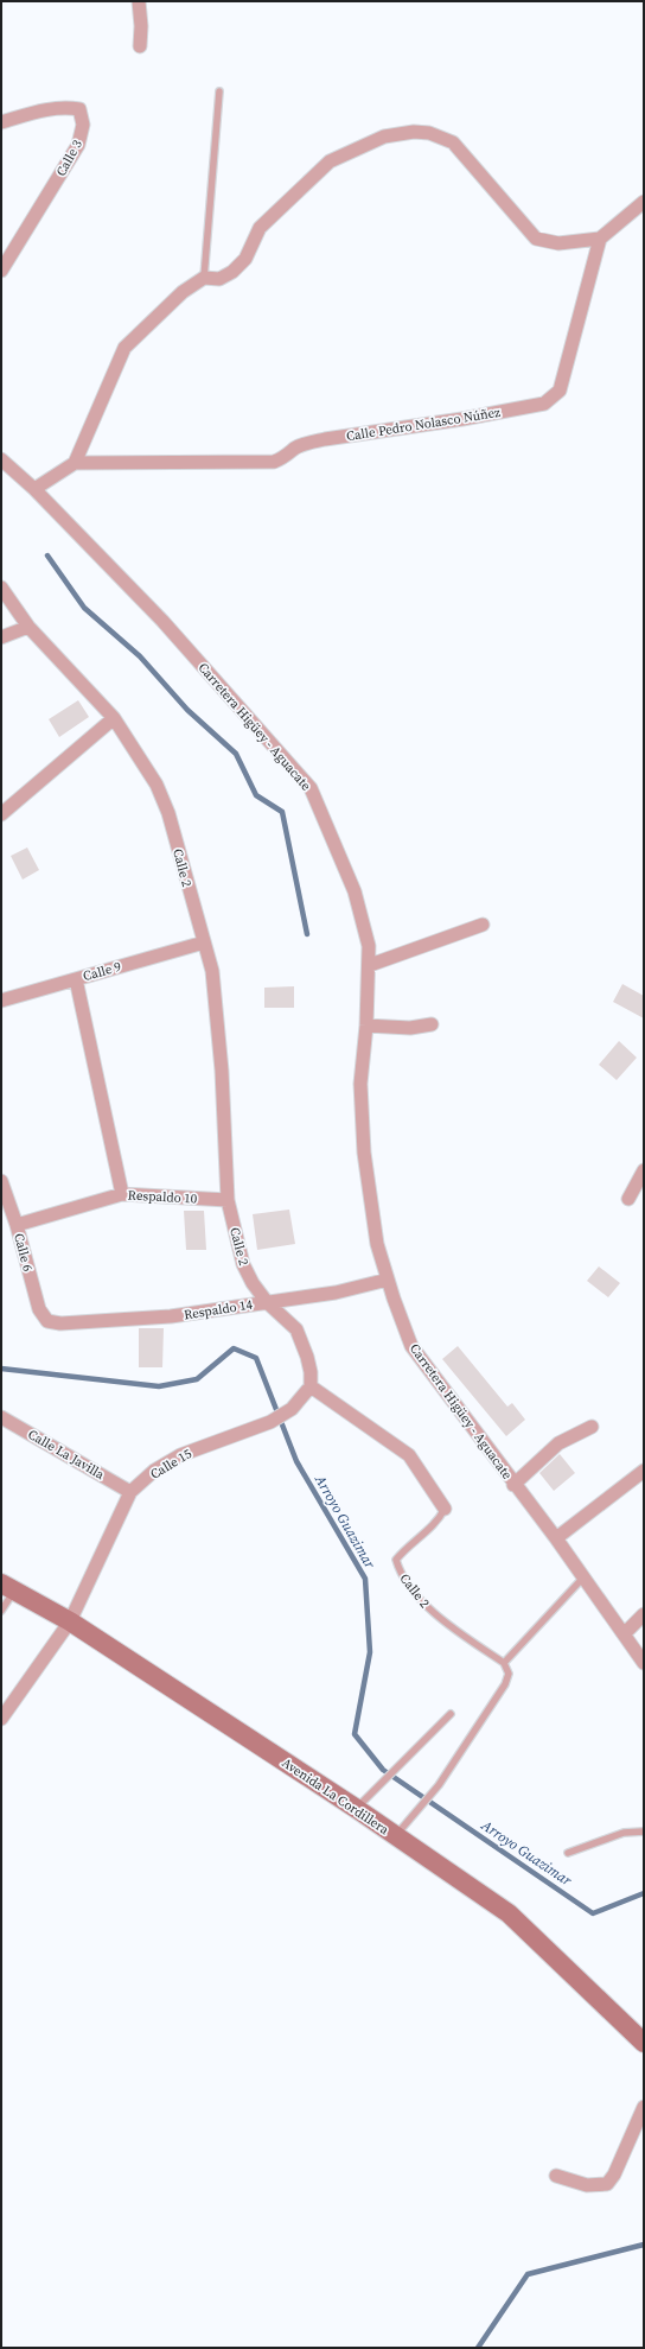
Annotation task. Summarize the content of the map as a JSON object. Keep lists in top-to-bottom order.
{
  "streets": {
    "main road": ["Avenida La Cordillera"],
    "street": [
      "Calle 3",
      "Calle Pedro Nolasco Núñez",
      "Carretera Higüey - Aguacate",
      "Calle 2",
      "Calle 9",
      "Respaldo 10",
      "Calle 6",
      "Respaldo 14",
      "Calle La Javilla",
      "Calle 15"
    ]
  },
  "crossings": [
    ["Carretera Higüey - Aguacate", "Respaldo 14"],
    ["Calle 2", "Calle 9"],
    ["Calle 2", "Respaldo 10"],
    ["Calle 2", "Respaldo 14"],
    ["Calle 2", "Calle 15"],
    ["Respaldo 10", "Calle 6"],
    ["Calle 6", "Respaldo 14"],
    ["Calle La Javilla", "Calle 15"],
    ["Calle 15", "Avenida La Cordillera"]
  ],
  "water": ["Arroyo Guazimar"]
}
